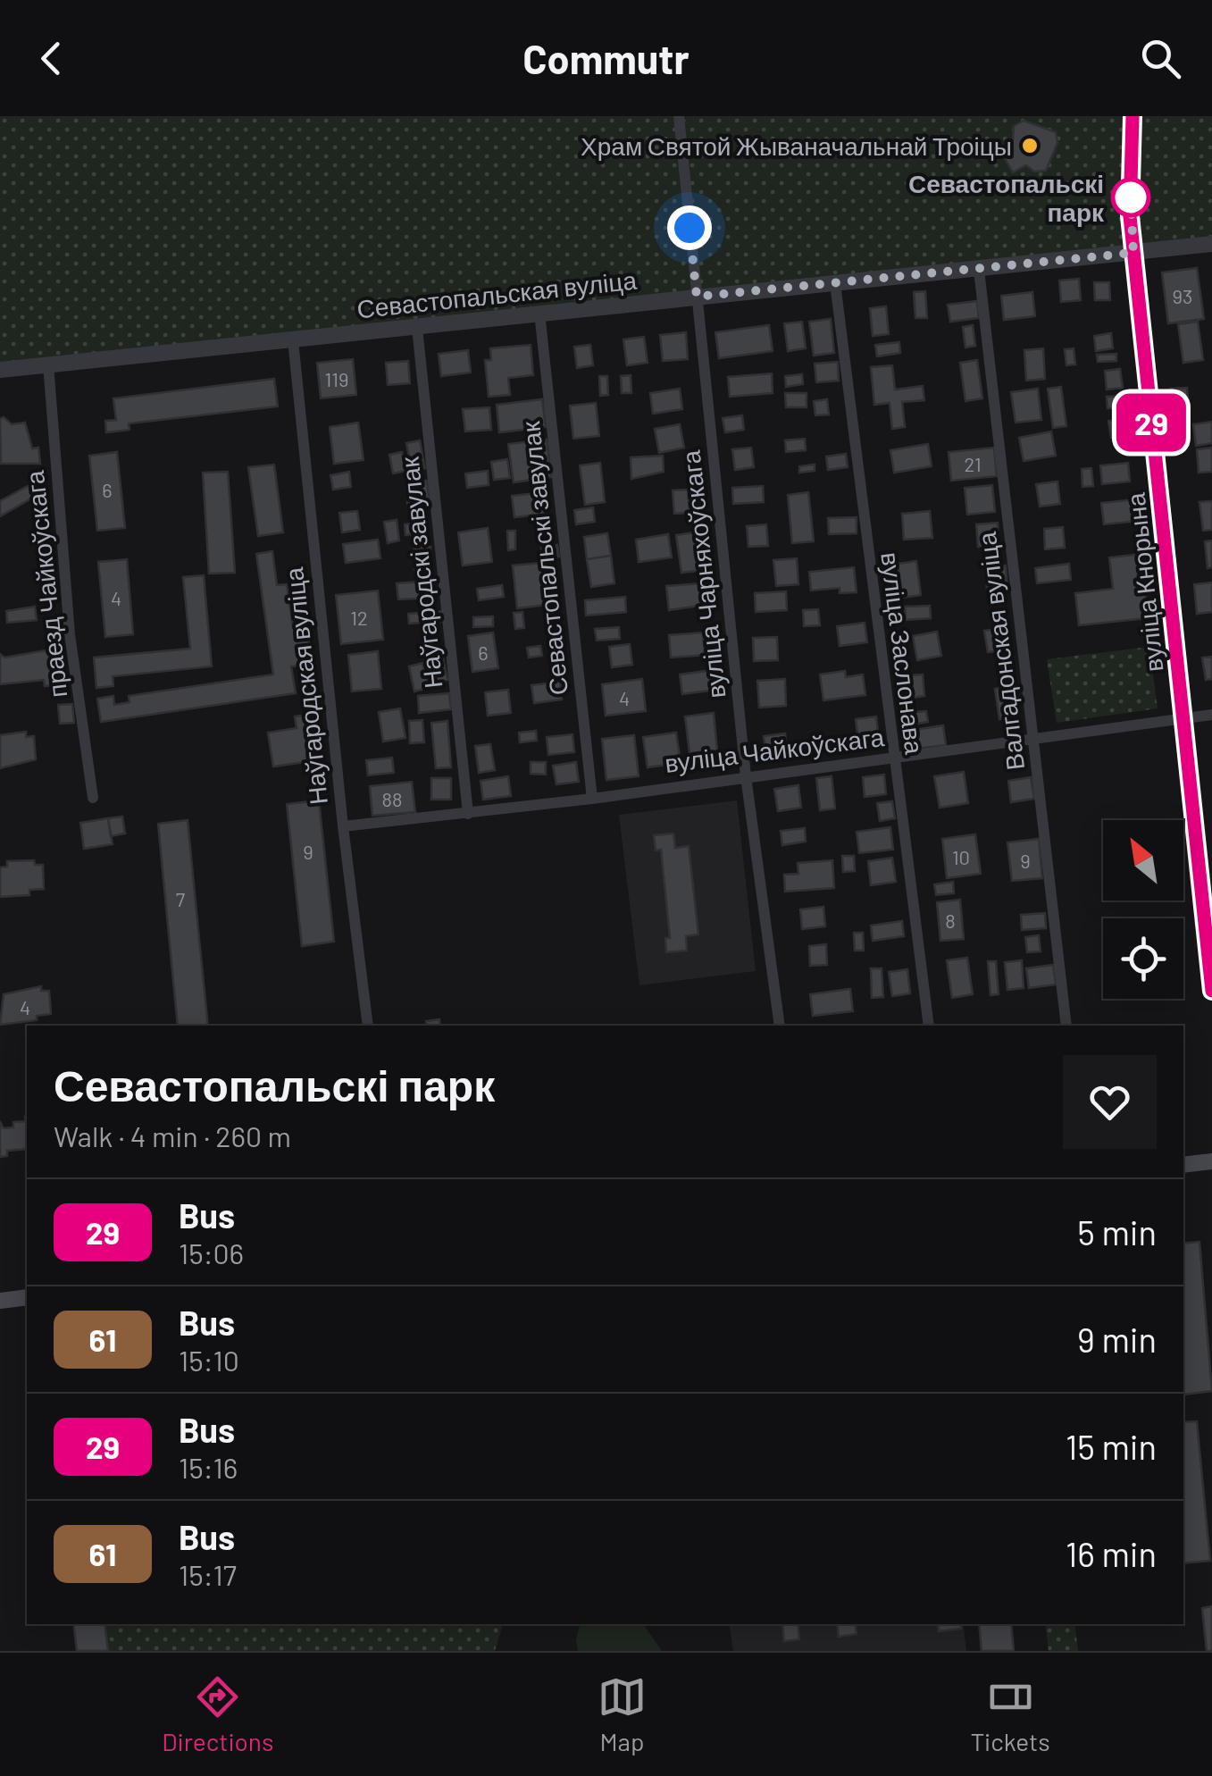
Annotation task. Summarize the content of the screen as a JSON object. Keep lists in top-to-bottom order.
{
  "streets": {
    "main road": ["вуліца Кнорына"],
    "street": [
      "Севастопальская вуліца",
      "Севастопальскі завулак",
      "Наўгародскі завулак",
      "вуліца Чарняхоўскага",
      "праезд Чайкоўскага",
      "Валгадонская вуліца",
      "вуліца Заслонава",
      "Наўгародская вуліца",
      "вуліца Чайкоўскага"
    ]
  },
  "crossings": [
    ["Севастопальская вуліца", "Севастопальскі завулак"],
    ["Севастопальская вуліца", "Наўгародскі завулак"],
    ["Севастопальская вуліца", "вуліца Чарняхоўскага"],
    ["Севастопальская вуліца", "вуліца Кнорына"],
    ["Севастопальская вуліца", "праезд Чайкоўскага"],
    ["Севастопальская вуліца", "Валгадонская вуліца"],
    ["Севастопальская вуліца", "вуліца Заслонава"],
    ["Севастопальская вуліца", "Наўгародская вуліца"],
    ["Севастопальскі завулак", "вуліца Чайкоўскага"],
    ["Наўгародскі завулак", "вуліца Чайкоўскага"],
    ["вуліца Чарняхоўскага", "вуліца Чайкоўскага"],
    ["вуліца Кнорына", "вуліца Чайкоўскага"],
    ["Валгадонская вуліца", "вуліца Чайкоўскага"],
    ["вуліца Заслонава", "вуліца Чайкоўскага"],
    ["Наўгародская вуліца", "вуліца Чайкоўскага"]
  ],
  "places": ["Храм Святой Жываначальнай Троіцы", "Севастопальскі парк"],
  "lines": ["bus line 29"],
  "house_numbers": [
    "93",
    "119",
    "21",
    "6",
    "4",
    "12",
    "6",
    "4",
    "88",
    "9",
    "10",
    "9",
    "7",
    "8",
    "4"
  ],
  "north": "top left",
  "page": {
    "header": "Commutr",
    "on_map": "29",
    "heading": ["Севастопальскі парк", "Walk · 4 min · 260 m"],
    "list": [
      {
        "mark": "29",
        "name": "Bus",
        "note": "15:06",
        "value": "5 min"
      },
      {
        "mark": "61",
        "name": "Bus",
        "note": "15:10",
        "value": "9 min"
      },
      {
        "mark": "29",
        "name": "Bus",
        "note": "15:16",
        "value": "15 min"
      },
      {
        "mark": "61",
        "name": "Bus",
        "note": "15:17",
        "value": "16 min"
      }
    ],
    "tabs": ["Directions", "Map", "Tickets"]
  }
}
